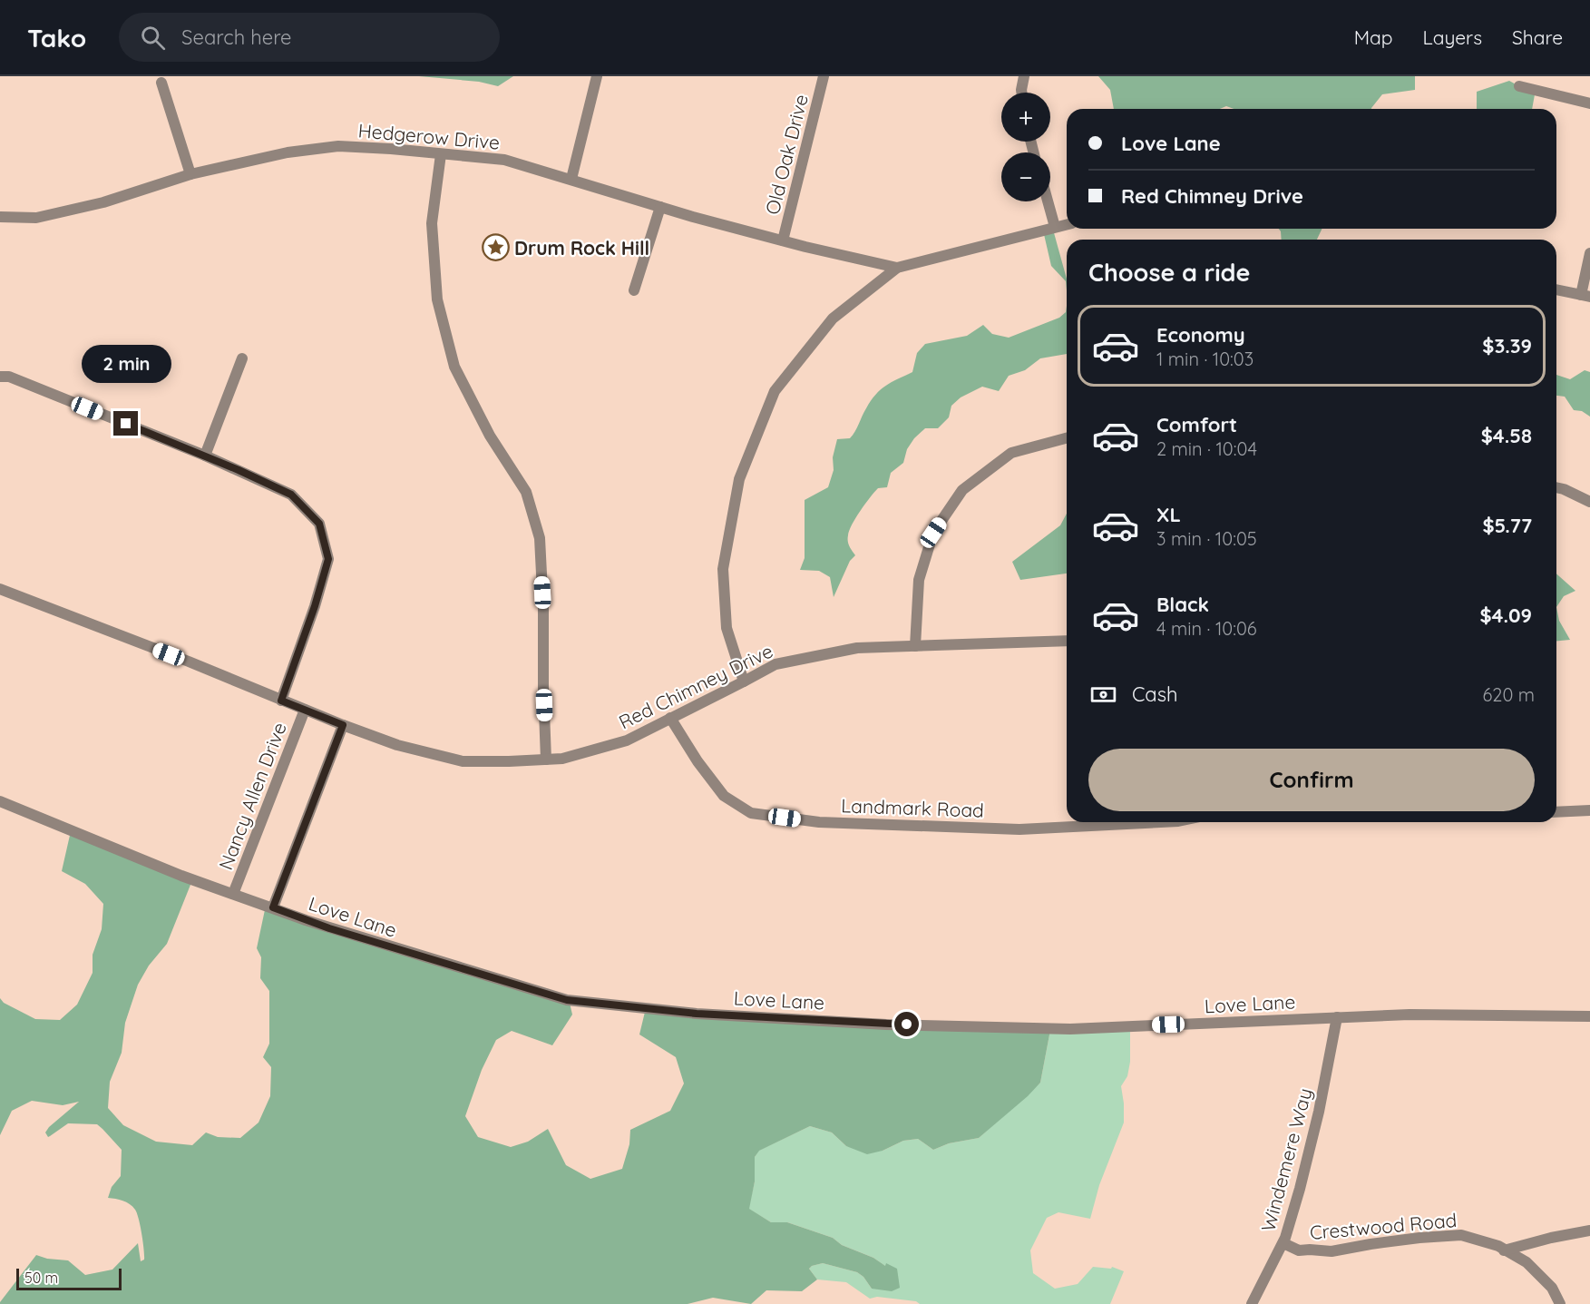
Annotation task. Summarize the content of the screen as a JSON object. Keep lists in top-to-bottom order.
{
  "streets": {
    "street": [
      "Hedgerow Drive",
      "Old Oak Drive",
      "Red Chimney Drive",
      "Nancy Allen Drive",
      "Landmark Road",
      "Love Lane",
      "Windemere Way",
      "Crestwood Road"
    ]
  },
  "crossings": [
    ["Hedgerow Drive", "Old Oak Drive"],
    ["Red Chimney Drive", "Nancy Allen Drive"],
    ["Red Chimney Drive", "Landmark Road"],
    ["Nancy Allen Drive", "Love Lane"],
    ["Love Lane", "Windemere Way"],
    ["Windemere Way", "Crestwood Road"]
  ],
  "places": {
    "place": ["Drum Rock Hill"]
  },
  "scale_bar": "50 m",
  "page": {
    "header": "Tako",
    "search": "Search here",
    "nav": ["Map", "Layers", "Share"],
    "map_buttons": ["+", "−"],
    "banner": ["Love Lane", "Red Chimney Drive"],
    "heading": "Choose a ride",
    "list": [
      {
        "name": "Economy",
        "note": "1 min · 10:03",
        "value": "$3.39"
      },
      {
        "name": "Comfort",
        "note": "2 min · 10:04",
        "value": "$4.58"
      },
      {
        "name": "XL",
        "note": "3 min · 10:05",
        "value": "$5.77"
      },
      {
        "name": "Black",
        "note": "4 min · 10:06",
        "value": "$4.09"
      }
    ],
    "bubble": "2 min",
    "pay": ["Cash", "620 m"],
    "buttons": "Confirm",
    "scale": "50 m"
  }
}
